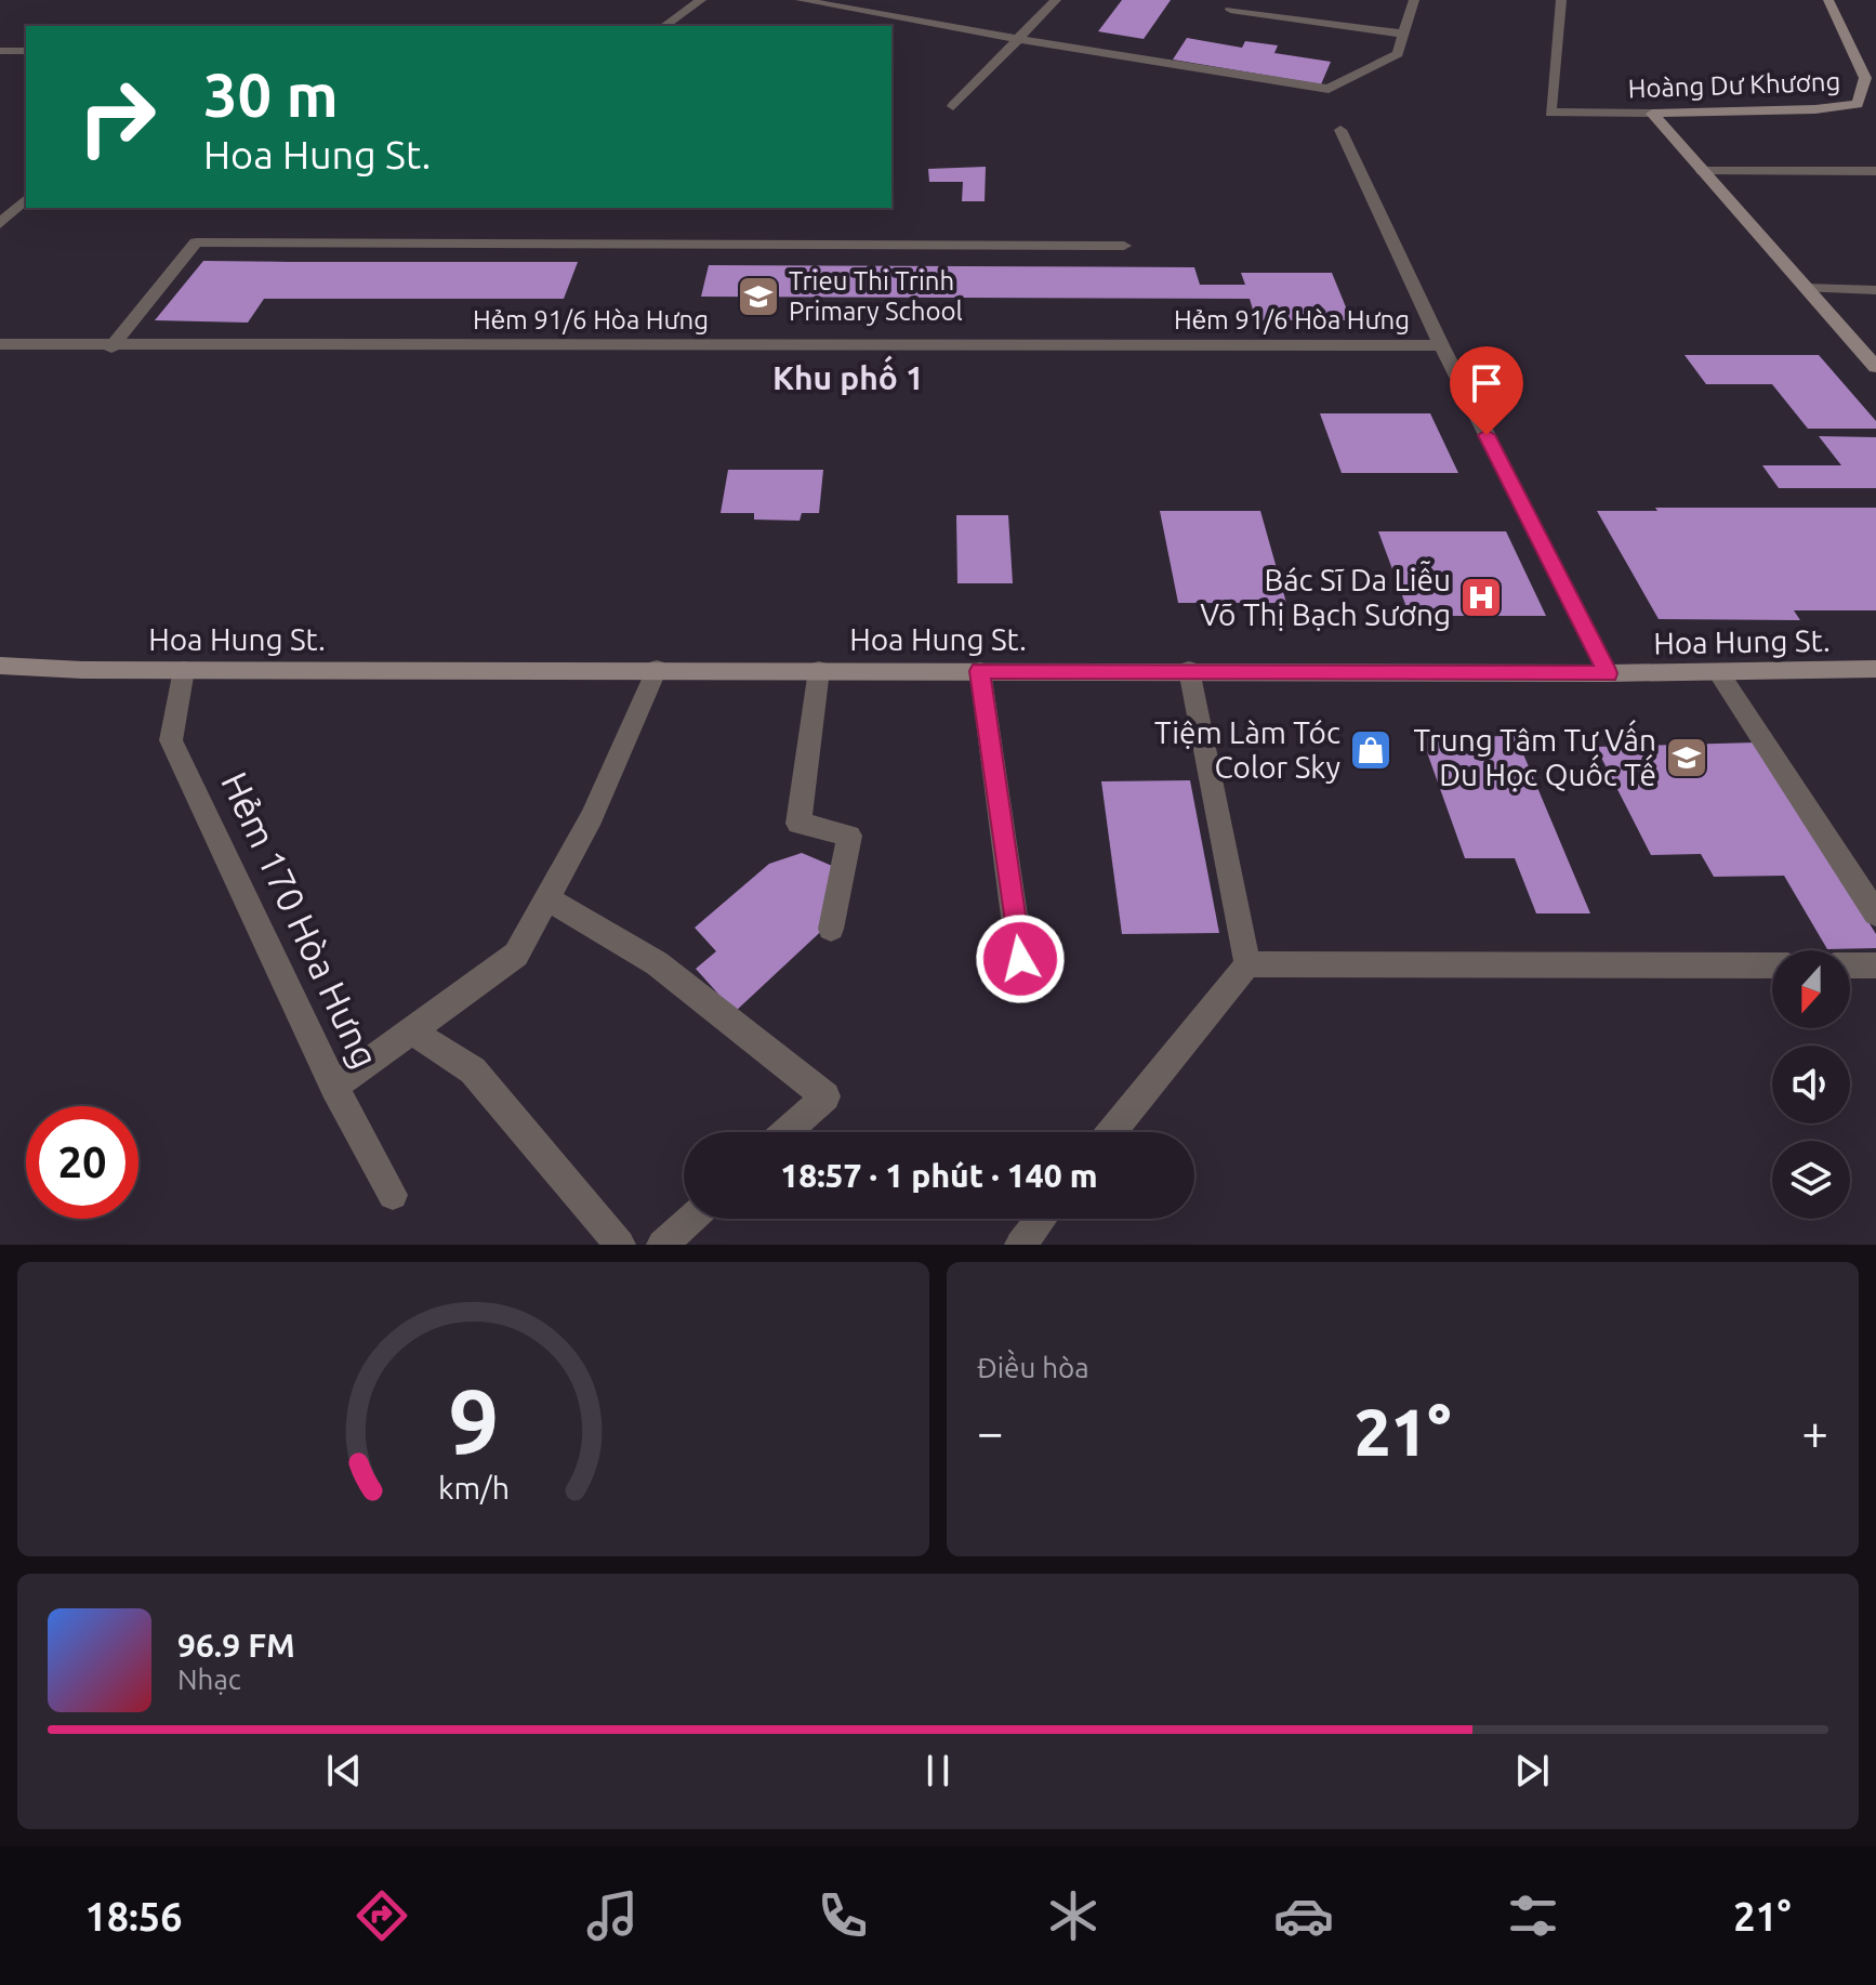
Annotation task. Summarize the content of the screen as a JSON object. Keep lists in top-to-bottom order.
{
  "streets": {
    "street": [
      "Hoàng Dư Khương",
      "Hẻm 91/6 Hòa Hưng",
      "Hoa Hung St.",
      "Hẻm 170 Hòa Hưng"
    ]
  },
  "crossings": [
    ["Hoa Hung St.", "Hẻm 170 Hòa Hưng"]
  ],
  "districts": ["Khu phố 1"],
  "places": {
    "school or university": ["Trieu Thi Trinh Primary School", "Trung Tâm Tư Vấn Du Học Quốc Tế"],
    "hospital": ["Bác Sĩ Da Liễu Võ Thị Bạch Sương"],
    "shop": ["Tiệm Làm Tóc Color Sky"]
  },
  "north": "bottom",
  "page": {
    "turn": ["30 m", "Hoa Hung St."],
    "limit": "20",
    "trip": "18:57 · 1 phút · 140 m",
    "tile": "Điều hòa",
    "heat": ["−", "21°", "+"],
    "song": ["96.9 FM", "Nhạc"],
    "tabs": ["18:56", "21°"],
    "gauge": ["9", "km/h"]
  }
}
